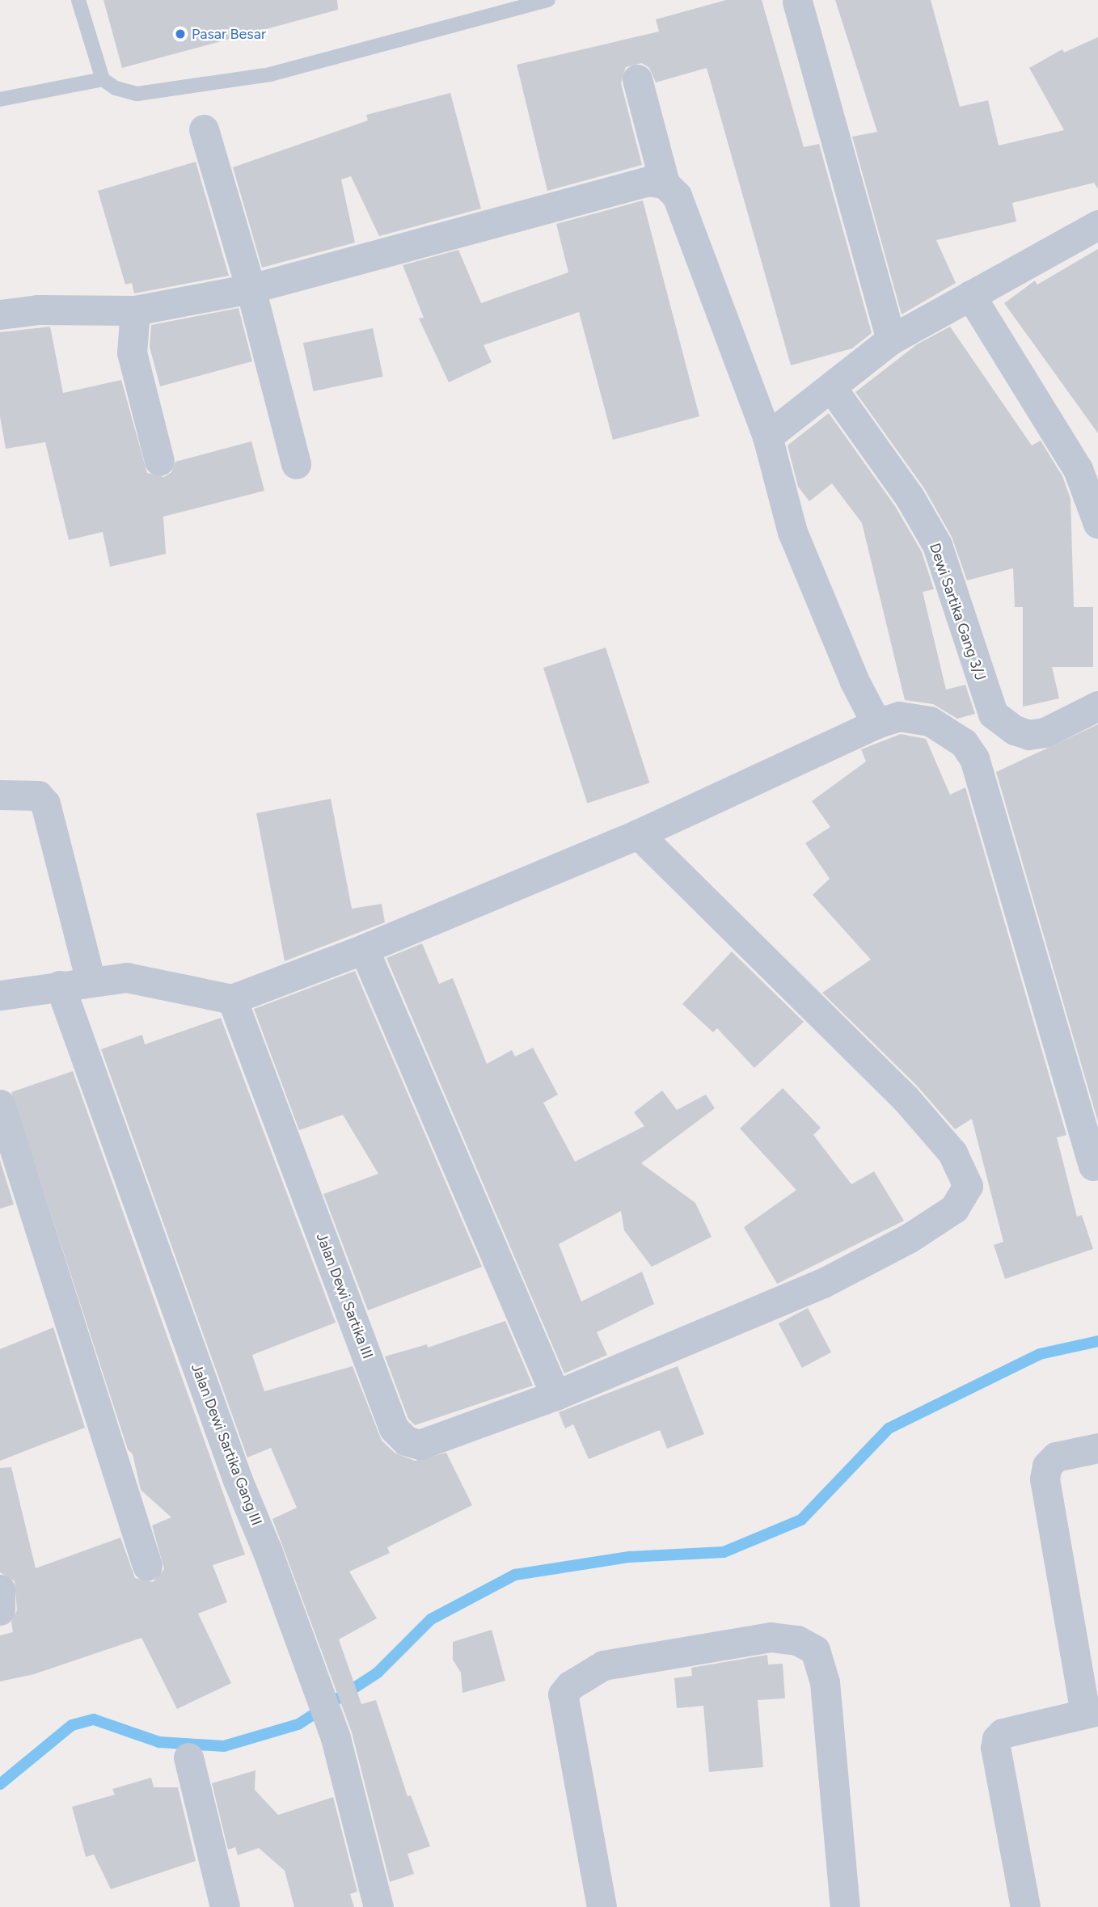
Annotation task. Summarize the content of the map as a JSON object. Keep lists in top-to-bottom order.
{
  "streets": {
    "street": ["Dewi Sartika Gang 3/J", "Jalan Dewi Sartika III", "Jalan Dewi Sartika Gang III"]
  },
  "places": ["Pasar Besar"]
}
